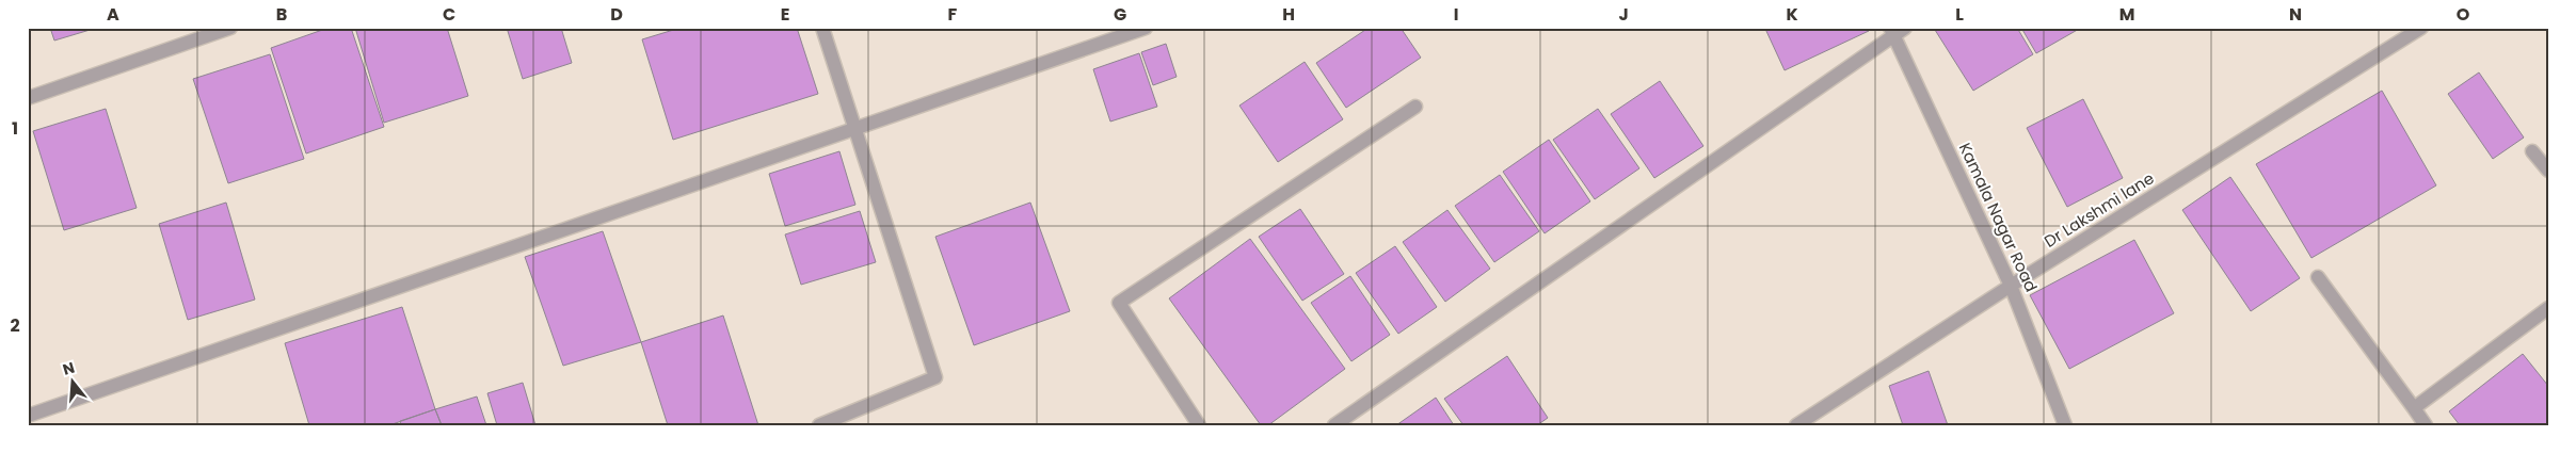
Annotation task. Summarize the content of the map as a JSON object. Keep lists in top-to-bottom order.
{
  "streets": {
    "street": ["Dr Lakshmi lane", "Kamala Nagar Road"]
  },
  "crossings": [
    ["Dr Lakshmi lane", "Kamala Nagar Road"]
  ],
  "north": "top",
  "grid": {
    "columns": [
      "A",
      "B",
      "C",
      "D",
      "E",
      "F",
      "G",
      "H",
      "I",
      "J",
      "K",
      "L",
      "M",
      "N",
      "O"
    ],
    "rows": ["1", "2"]
  }
}
